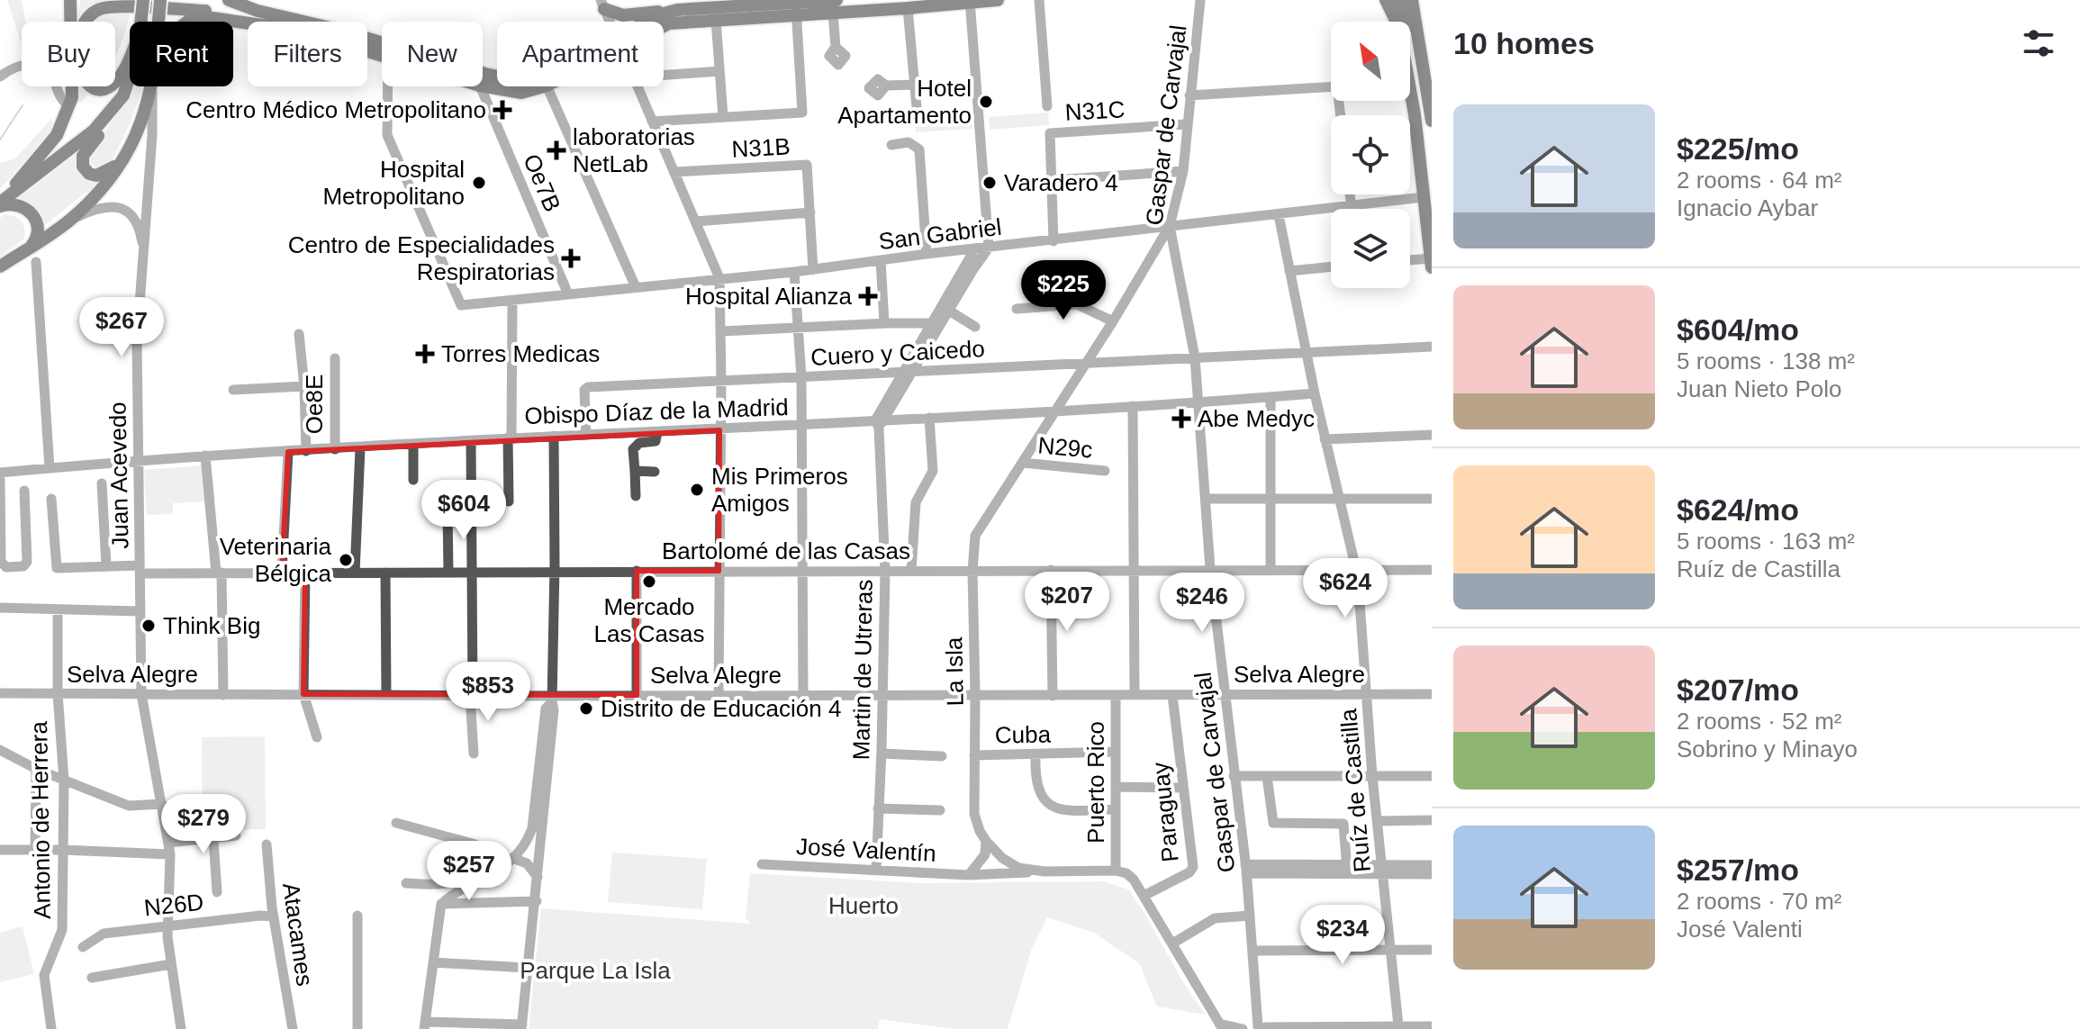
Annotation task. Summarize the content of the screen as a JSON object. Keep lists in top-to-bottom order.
{
  "streets": {
    "street": [
      "N31C",
      "Gaspar de Carvajal",
      "N31B",
      "Oe7B",
      "San Gabriel",
      "Cuero y Caicedo",
      "Oe8E",
      "Obispo Díaz de la Madrid",
      "N29c",
      "Juan Acevedo",
      "Bartolomé de las Casas",
      "Martin de Utreras",
      "La Isla",
      "Selva Alegre",
      "Cuba",
      "Puerto Rico",
      "Ruíz de Castilla",
      "Paraguay",
      "Antonio de Herrera",
      "José Valentín",
      "N26D",
      "Atacames"
    ]
  },
  "crossings": [
    ["N31C", "Gaspar de Carvajal"],
    ["Gaspar de Carvajal", "San Gabriel"],
    ["Gaspar de Carvajal", "Cuero y Caicedo"],
    ["Gaspar de Carvajal", "Obispo Díaz de la Madrid"],
    ["Gaspar de Carvajal", "Bartolomé de las Casas"],
    ["Gaspar de Carvajal", "La Isla"],
    ["Gaspar de Carvajal", "Selva Alegre"],
    ["Oe7B", "San Gabriel"],
    ["San Gabriel", "La Isla"],
    ["San Gabriel", "Ruíz de Castilla"],
    ["Cuero y Caicedo", "Obispo Díaz de la Madrid"],
    ["Cuero y Caicedo", "La Isla"],
    ["Cuero y Caicedo", "Ruíz de Castilla"],
    ["Oe8E", "Obispo Díaz de la Madrid"],
    ["Obispo Díaz de la Madrid", "Juan Acevedo"],
    ["Obispo Díaz de la Madrid", "Martin de Utreras"],
    ["Obispo Díaz de la Madrid", "La Isla"],
    ["Obispo Díaz de la Madrid", "Ruíz de Castilla"],
    ["N29c", "La Isla"],
    ["Juan Acevedo", "Bartolomé de las Casas"],
    ["Juan Acevedo", "Selva Alegre"],
    ["Juan Acevedo", "N26D"],
    ["Bartolomé de las Casas", "Martin de Utreras"],
    ["Bartolomé de las Casas", "La Isla"],
    ["Bartolomé de las Casas", "Ruíz de Castilla"],
    ["Martin de Utreras", "Selva Alegre"],
    ["Martin de Utreras", "José Valentín"],
    ["La Isla", "Selva Alegre"],
    ["La Isla", "Cuba"],
    ["La Isla", "Puerto Rico"],
    ["La Isla", "José Valentín"],
    ["Selva Alegre", "Puerto Rico"],
    ["Selva Alegre", "Ruíz de Castilla"],
    ["Selva Alegre", "Paraguay"],
    ["Selva Alegre", "Antonio de Herrera"],
    ["Cuba", "Puerto Rico"],
    ["N26D", "Atacames"]
  ],
  "parks": ["Huerto", "Parque La Isla"],
  "places": {
    "other": [
      "Hotel Apartamento",
      "Hospital Metropolitano",
      "Varadero 4",
      "Mis Primeros Amigos",
      "Veterinaria Bélgica",
      "Mercado Las Casas",
      "Think Big",
      "Distrito de Educación 4"
    ],
    "health": [
      "Centro Médico Metropolitano",
      "laboratorias NetLab",
      "Centro de Especialidades Respiratorias",
      "Hospital Alianza",
      "Torres Medicas",
      "Abe Medyc"
    ]
  },
  "north": "top left",
  "page": {
    "heading": "10 homes",
    "chip": [
      "Buy",
      "Rent",
      "Filters",
      "New",
      "Apartment"
    ],
    "list": [
      {
        "name": "$225/mo",
        "note": "2 rooms · 64 m² · Ignacio Aybar"
      },
      {
        "name": "$604/mo",
        "note": "5 rooms · 138 m² · Juan Nieto Polo"
      },
      {
        "name": "$624/mo",
        "note": "5 rooms · 163 m² · Ruíz de Castilla"
      },
      {
        "name": "$207/mo",
        "note": "2 rooms · 52 m² · Sobrino y Minayo"
      },
      {
        "name": "$257/mo",
        "note": "2 rooms · 70 m² · José Valenti"
      }
    ],
    "price": [
      "$225",
      "$267",
      "$604",
      "$624",
      "$207",
      "$246",
      "$853",
      "$279",
      "$257",
      "$234"
    ]
  }
}
